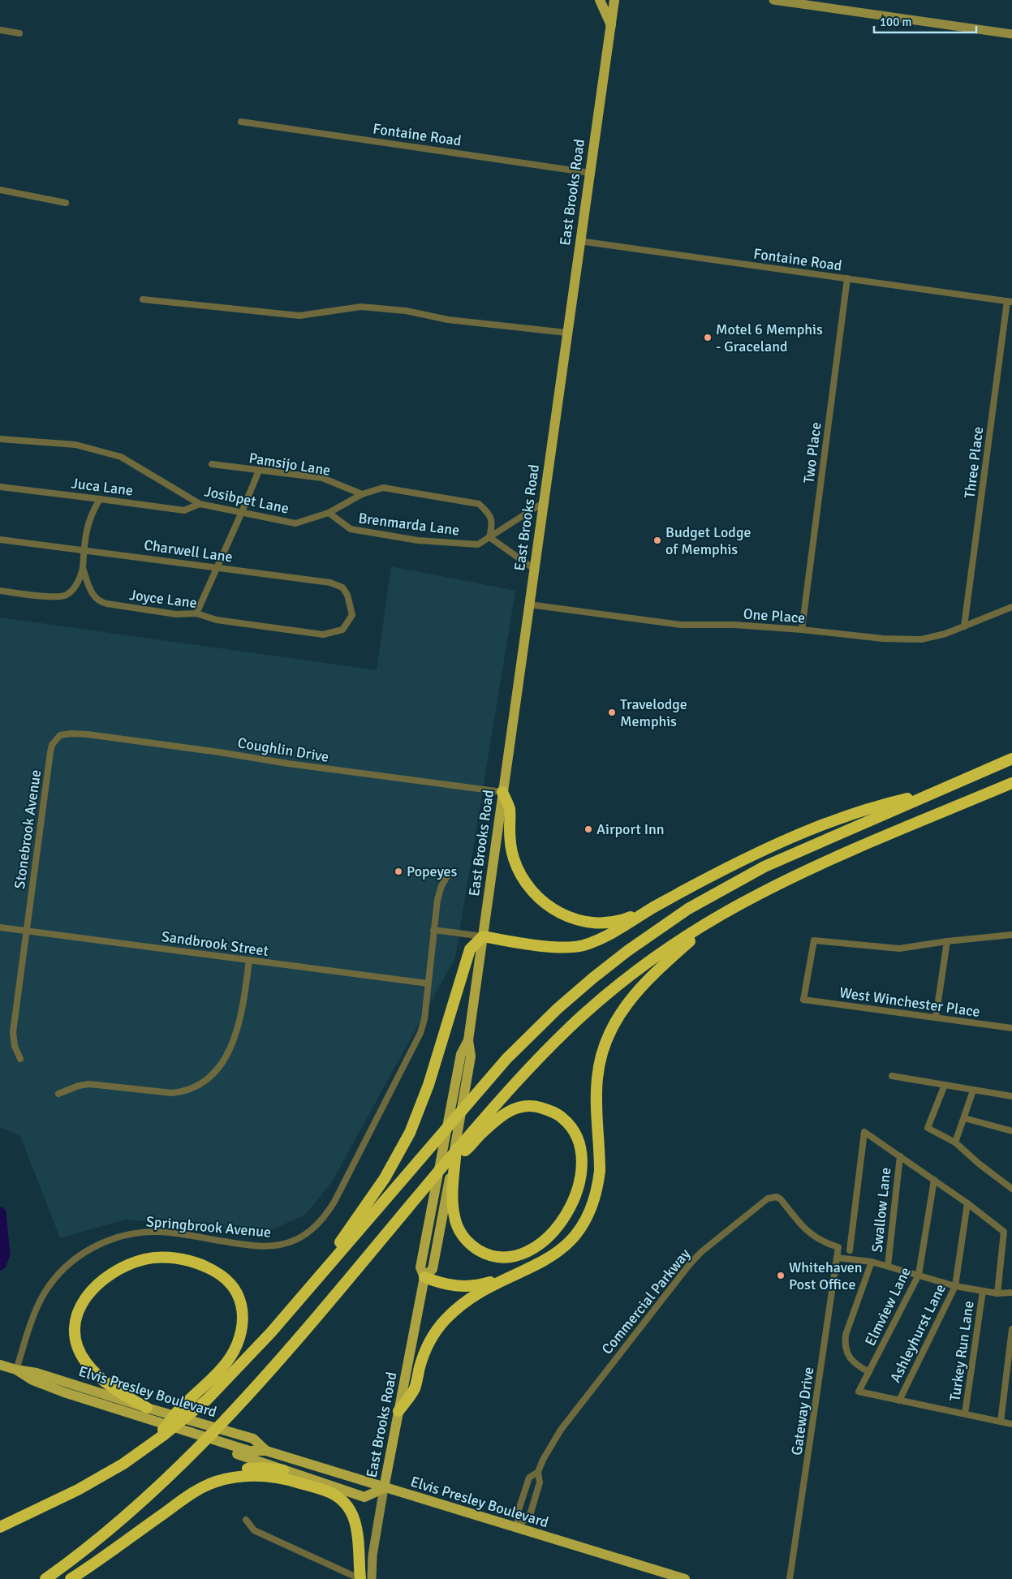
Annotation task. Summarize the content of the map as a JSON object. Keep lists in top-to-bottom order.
{
  "streets": {
    "main road": ["East Brooks Road", "Elvis Presley Boulevard"],
    "street": [
      "Fontaine Road",
      "Two Place",
      "Three Place",
      "Pamsijo Lane",
      "Juca Lane",
      "Josibpet Lane",
      "Brenmarda Lane",
      "Charwell Lane",
      "Joyce Lane",
      "One Place",
      "Coughlin Drive",
      "Stonebrook Avenue",
      "Sandbrook Street",
      "West Winchester Place",
      "Swallow Lane",
      "Springbrook Avenue",
      "Commercial Parkway",
      "Elmview Lane",
      "Ashleyhurst Lane",
      "Turkey Run Lane",
      "Gateway Drive"
    ]
  },
  "crossings": [
    ["Fontaine Road", "East Brooks Road"],
    ["Fontaine Road", "Two Place"],
    ["Fontaine Road", "Three Place"],
    ["East Brooks Road", "One Place"],
    ["East Brooks Road", "Coughlin Drive"],
    ["East Brooks Road", "Elvis Presley Boulevard"],
    ["Two Place", "One Place"],
    ["Three Place", "One Place"],
    ["Pamsijo Lane", "Josibpet Lane"],
    ["Juca Lane", "Josibpet Lane"],
    ["Josibpet Lane", "Brenmarda Lane"],
    ["Charwell Lane", "Joyce Lane"],
    ["Coughlin Drive", "Stonebrook Avenue"],
    ["Stonebrook Avenue", "Sandbrook Street"],
    ["Sandbrook Street", "Springbrook Avenue"],
    ["Swallow Lane", "Elmview Lane"],
    ["Springbrook Avenue", "Elvis Presley Boulevard"],
    ["Commercial Parkway", "Elvis Presley Boulevard"],
    ["Commercial Parkway", "Gateway Drive"],
    ["Elmview Lane", "Ashleyhurst Lane"]
  ],
  "places": [
    "Motel 6 Memphis - Graceland",
    "Budget Lodge of Memphis",
    "Travelodge Memphis",
    "Airport Inn",
    "Popeyes",
    "Whitehaven Post Office"
  ],
  "scale_bar": "100 m"
}
